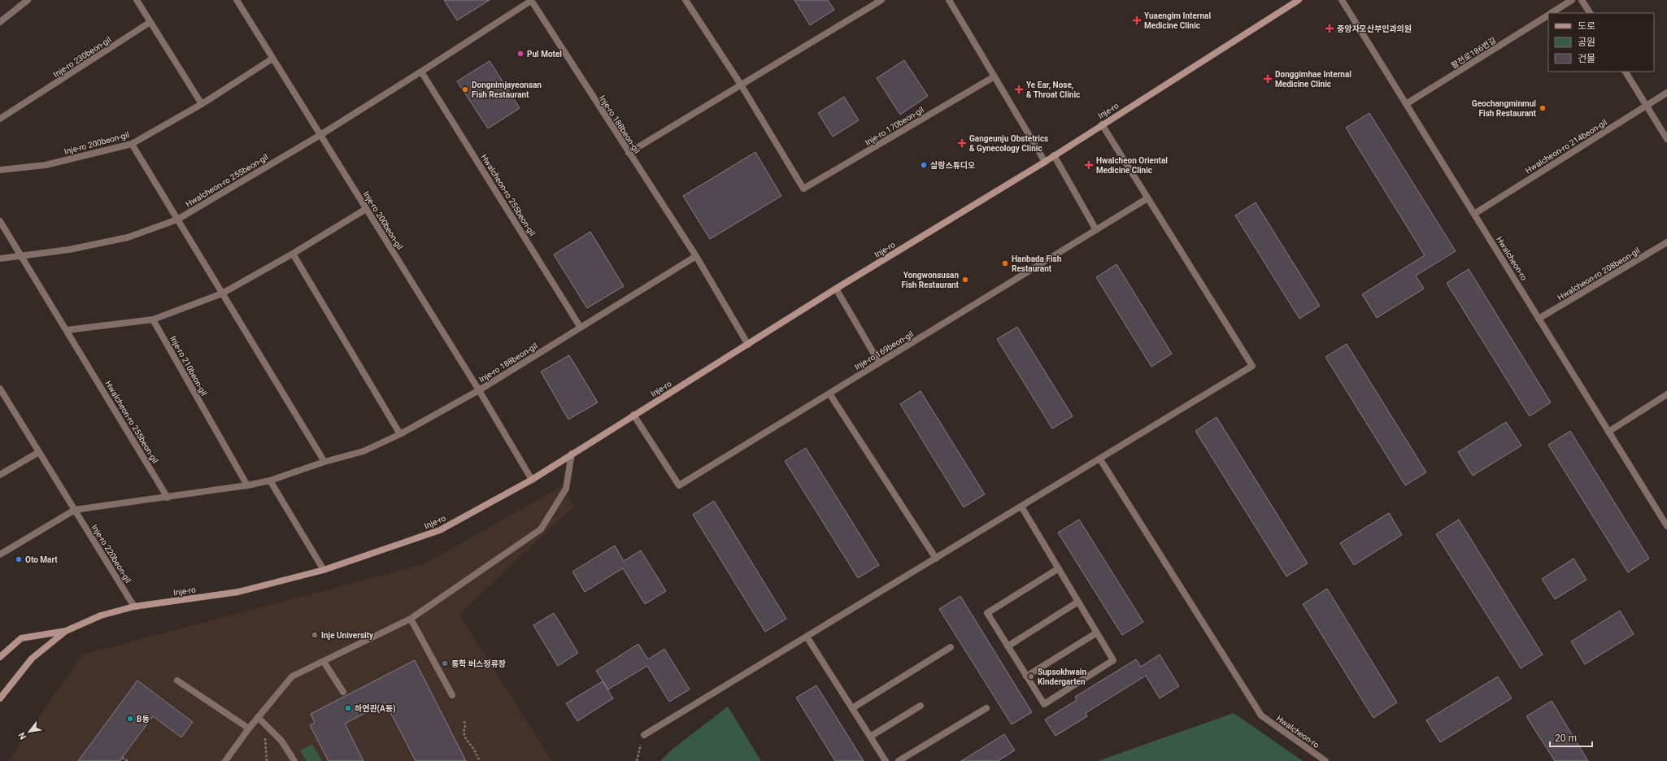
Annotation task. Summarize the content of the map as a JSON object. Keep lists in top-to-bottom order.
{
  "streets": {
    "main road": ["Inje-ro"],
    "street": [
      "활천로186번길",
      "Inje-ro 230beon-gil",
      "Inje-ro 188beon-gil",
      "Inje-ro 170beon-gil",
      "Inje-ro 200beon-gil",
      "Hwalcheon-ro 214beon-gil",
      "Hwalcheon-ro 255beon-gil",
      "Hwalcheon-ro",
      "Hwalcheon-ro 208beon-gil",
      "Inje-ro 169beon-gil",
      "Inje-ro 210beon-gil",
      "Inje-ro 220beon-gil"
    ]
  },
  "crossings": [
    ["활천로186번길", "Hwalcheon-ro"],
    ["Inje-ro", "Inje-ro 188beon-gil"],
    ["Inje-ro", "Inje-ro 200beon-gil"],
    ["Inje-ro", "Inje-ro 169beon-gil"],
    ["Inje-ro", "Inje-ro 220beon-gil"],
    ["Inje-ro 188beon-gil", "Inje-ro 200beon-gil"],
    ["Inje-ro 188beon-gil", "Hwalcheon-ro 255beon-gil"],
    ["Inje-ro 200beon-gil", "Hwalcheon-ro 255beon-gil"],
    ["Hwalcheon-ro 214beon-gil", "Hwalcheon-ro"],
    ["Hwalcheon-ro", "Hwalcheon-ro 208beon-gil"]
  ],
  "places": {
    "health": [
      "Yuaengim Internal Medicine Clinic",
      "중앙자모산부인과의원",
      "Donggimhae Internal Medicine Clinic",
      "Ye Ear, Nose, & Throat Clinic",
      "Gangeunju Obstetrics & Gynecology Clinic",
      "Hwalcheon Oriental Medicine Clinic"
    ],
    "other": [
      "Pul Motel",
      "Dongnimjayeonsan Fish Restaurant",
      "Geochangminmul Fish Restaurant",
      "살랑스튜디오",
      "Hanbada Fish Restaurant",
      "Yongwonsusan Fish Restaurant",
      "Oto Mart",
      "Inje University",
      "통학 버스정류장",
      "Supsokhwain Kindergarten",
      "하연관(A동)",
      "B동"
    ]
  },
  "legend": ["도로", "공원", "건물"],
  "scale_bar": "20 m",
  "north": "bottom left"
}
